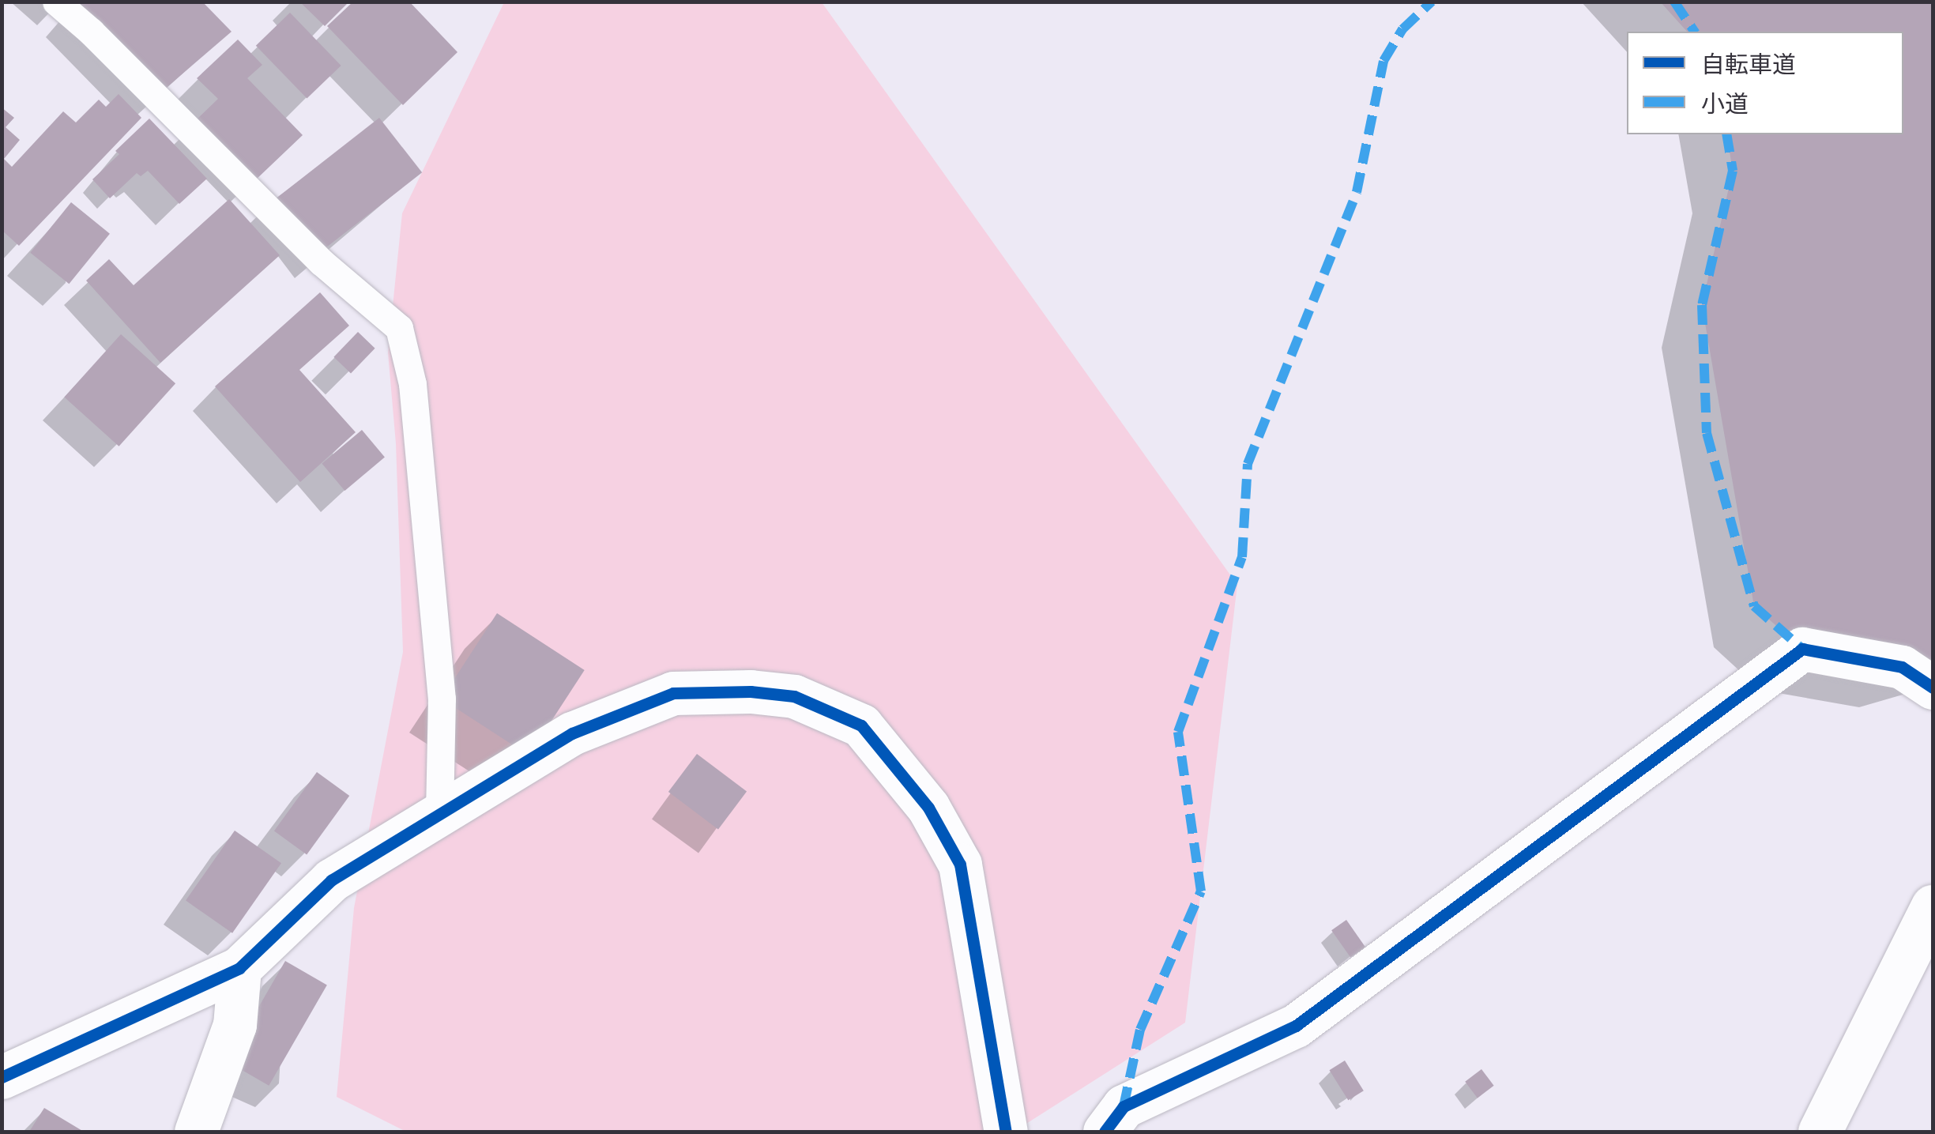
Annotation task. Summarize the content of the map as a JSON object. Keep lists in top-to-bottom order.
{
  "legend": ["自転車道", "小道"]
}
